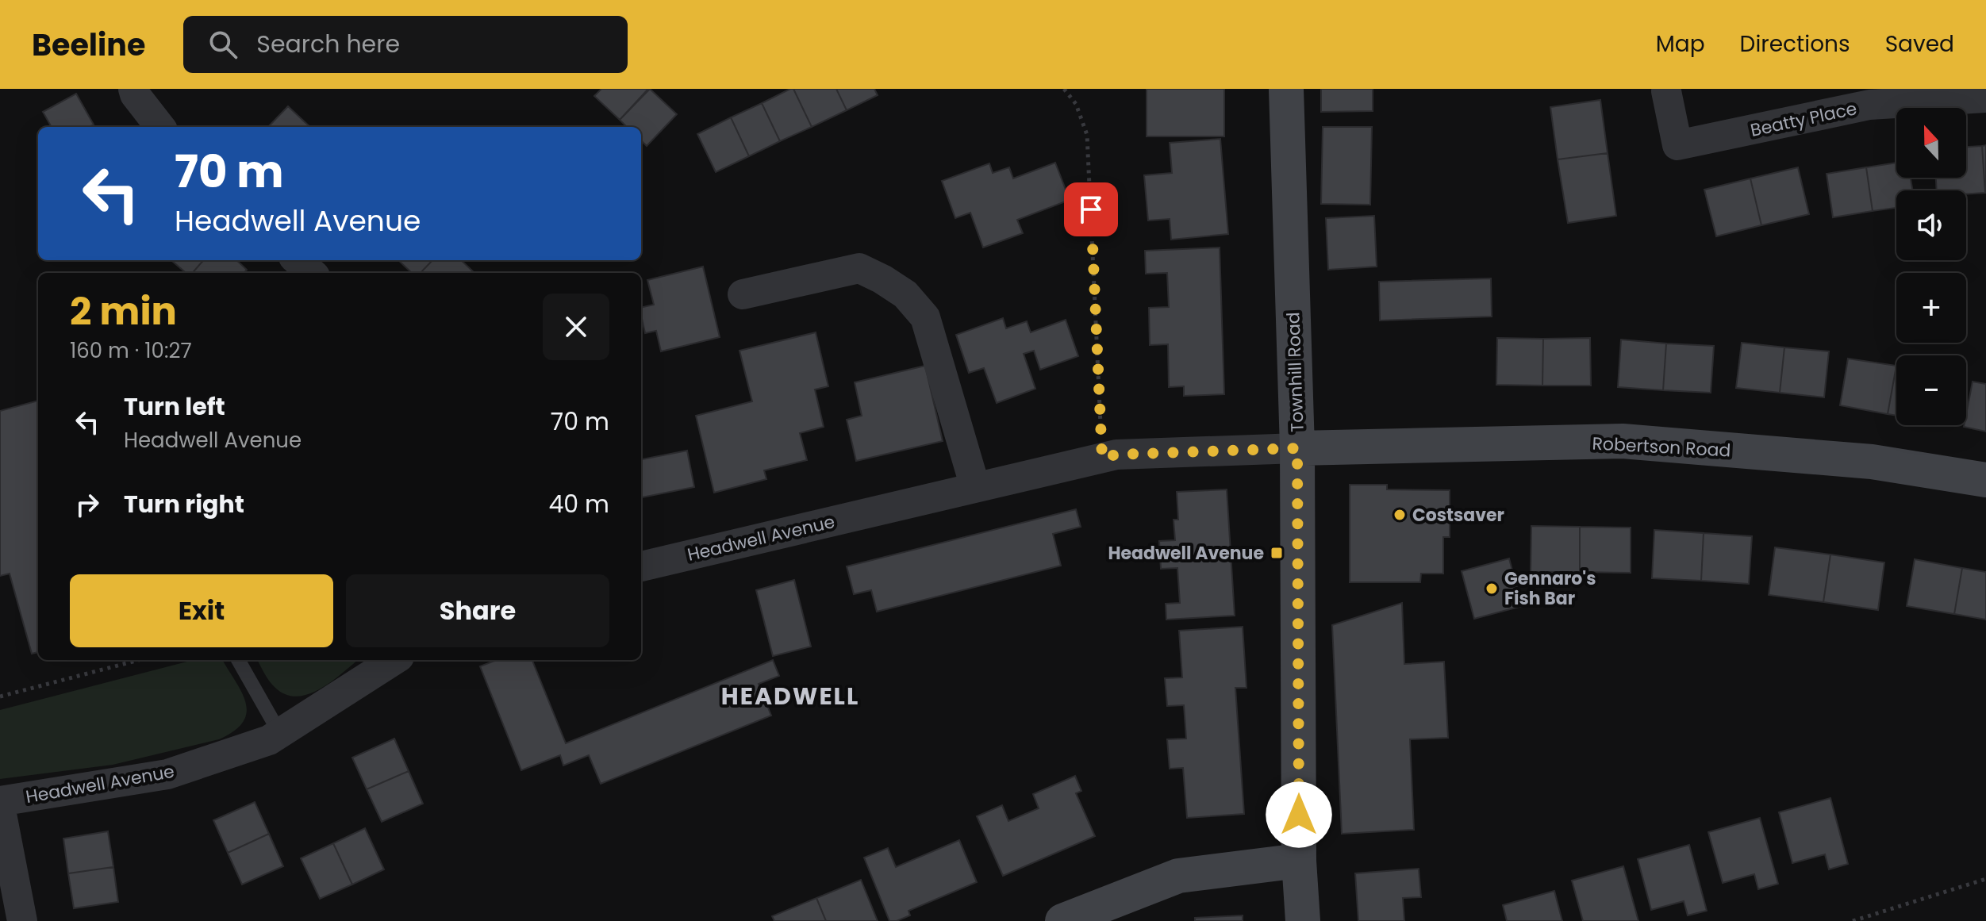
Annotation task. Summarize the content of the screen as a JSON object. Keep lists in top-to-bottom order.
{
  "streets": {
    "street": [
      "Beatty Place",
      "Townhill Road",
      "Robertson Road",
      "Headwell Avenue"
    ]
  },
  "crossings": [
    ["Townhill Road", "Robertson Road"],
    ["Townhill Road", "Headwell Avenue"],
    ["Robertson Road", "Headwell Avenue"]
  ],
  "districts": ["HEADWELL"],
  "places": {
    "other": ["Costsaver", "Gennaro's Fish Bar"],
    "transit": ["Headwell Avenue"]
  },
  "north": "top",
  "page": {
    "header": "Beeline",
    "search": "Search here",
    "nav": ["Map", "Directions", "Saved"],
    "map_buttons": ["+", "−"],
    "turn": ["70 m", "Headwell Avenue"],
    "heading": ["2 min", "160 m · 10:27"],
    "list": [
      {
        "name": "Turn left",
        "note": "Headwell Avenue",
        "value": "70 m"
      },
      {
        "name": "Turn right",
        "value": "40 m"
      }
    ],
    "buttons": ["Exit", "Share"]
  }
}
